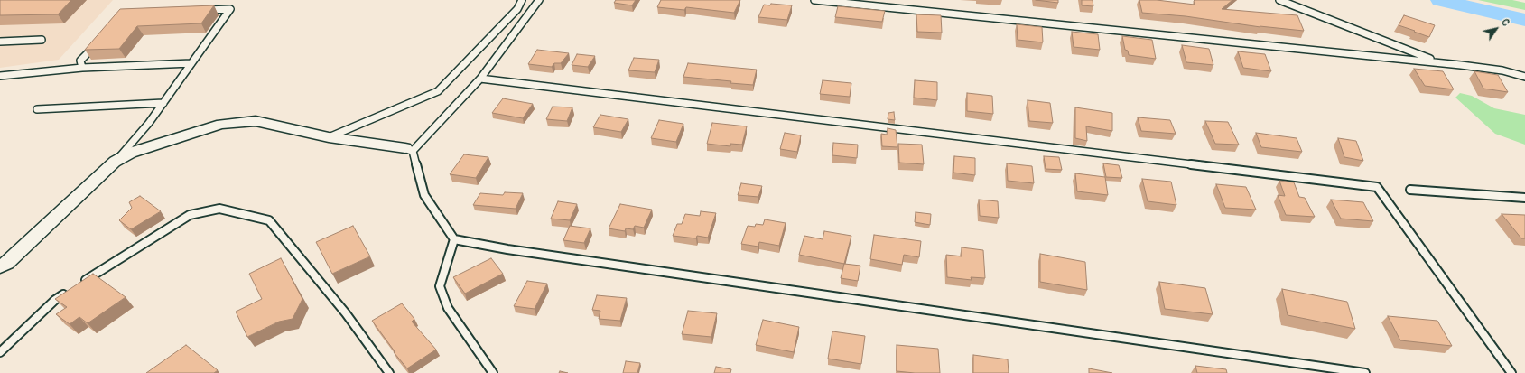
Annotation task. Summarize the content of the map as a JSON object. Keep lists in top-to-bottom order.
{
  "north": "top right"
}
